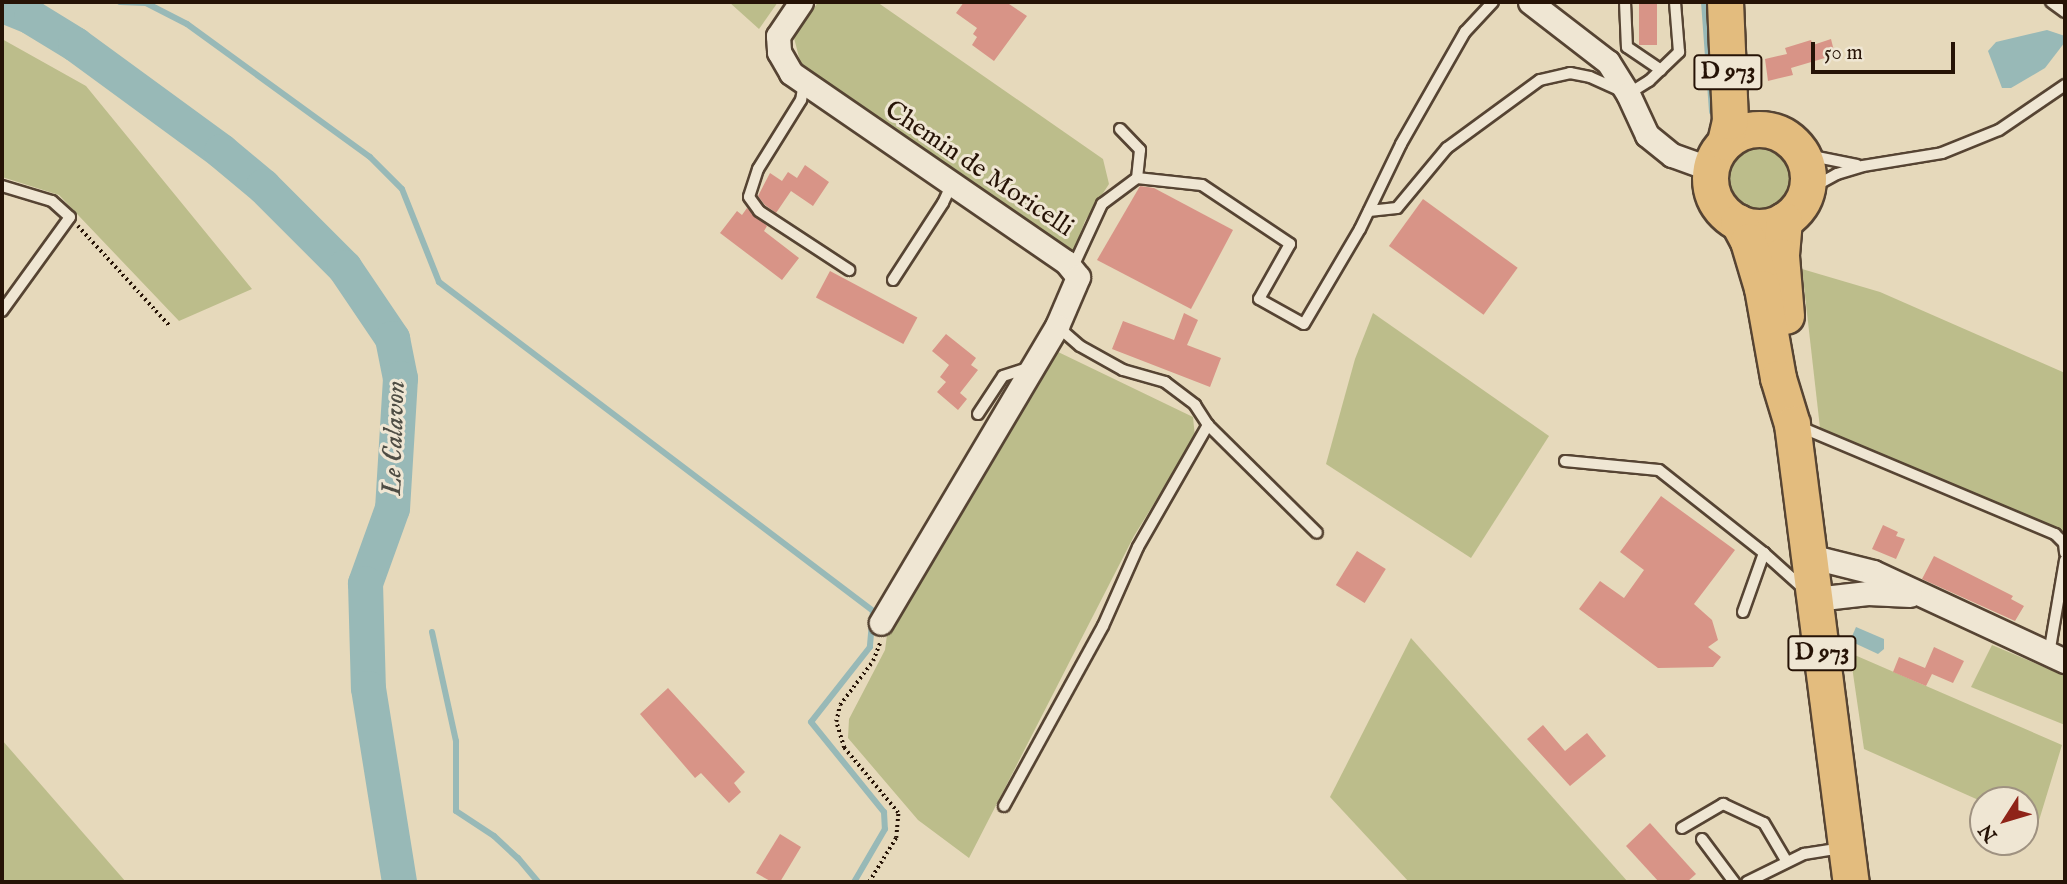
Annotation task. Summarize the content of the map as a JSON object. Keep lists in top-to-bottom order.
{
  "streets": {
    "main road": ["D 973"],
    "street": ["Chemin de Moricelli"]
  },
  "water": ["Le Calavon"],
  "scale_bar": "50 m",
  "north": "bottom left"
}
